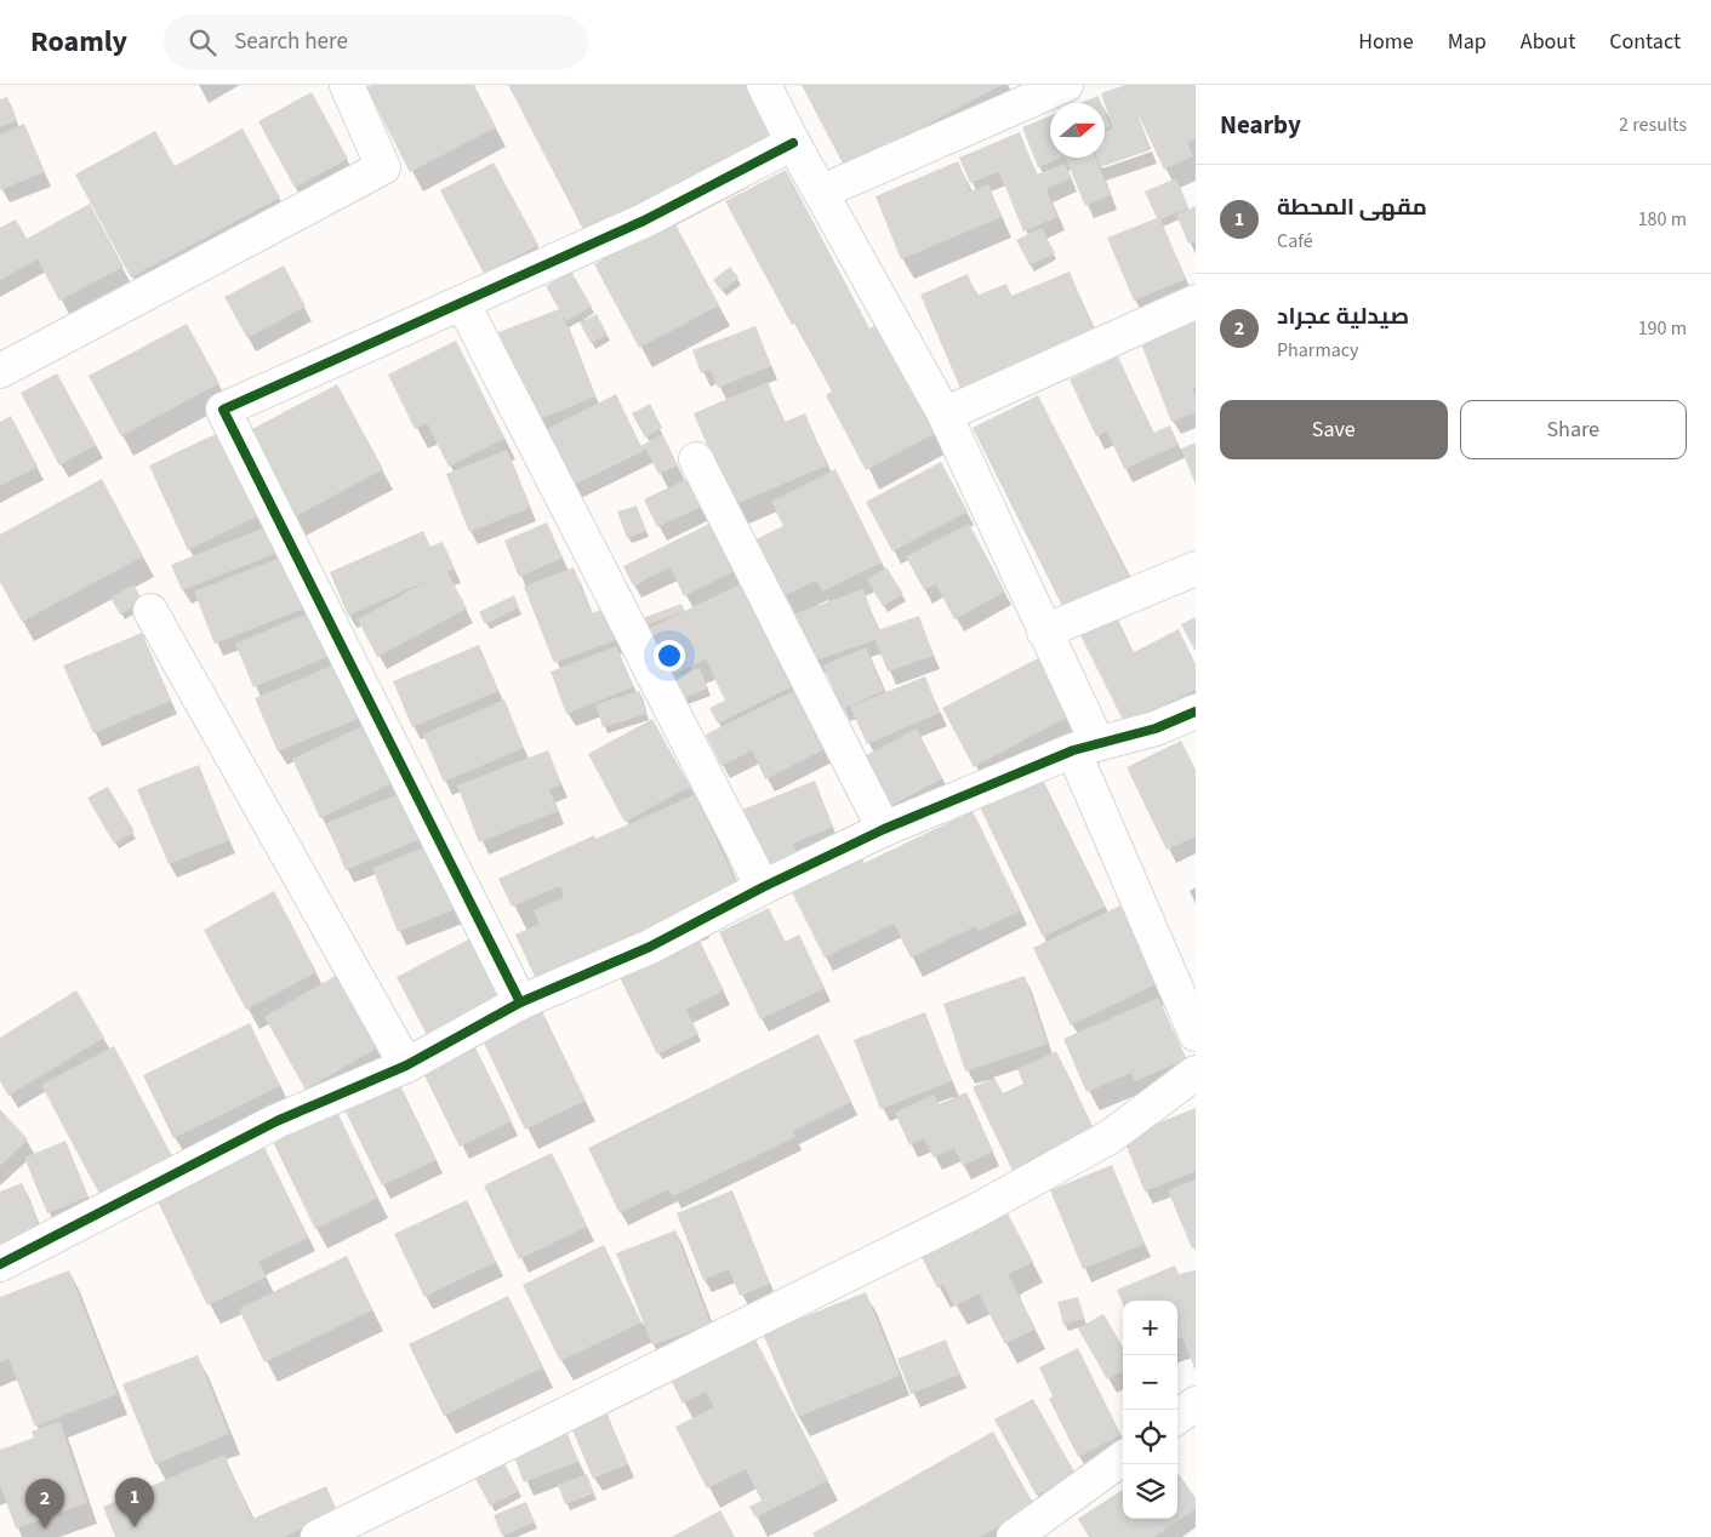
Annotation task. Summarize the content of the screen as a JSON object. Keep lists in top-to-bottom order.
{
  "north": "right",
  "page": {
    "header": "Roamly",
    "search": "Search here",
    "nav": [
      "Home",
      "Map",
      "About",
      "Contact"
    ],
    "heading": ["Nearby", "2 results"],
    "list": [
      {
        "mark": "1",
        "name": "مقهى المحطة",
        "note": "Café",
        "value": "180 m"
      },
      {
        "mark": "2",
        "name": "صيدلية عجراد",
        "note": "Pharmacy",
        "value": "190 m"
      }
    ],
    "buttons": ["Save", "Share"],
    "map_buttons": ["+", "−"],
    "pins": ["1", "2"]
  }
}
